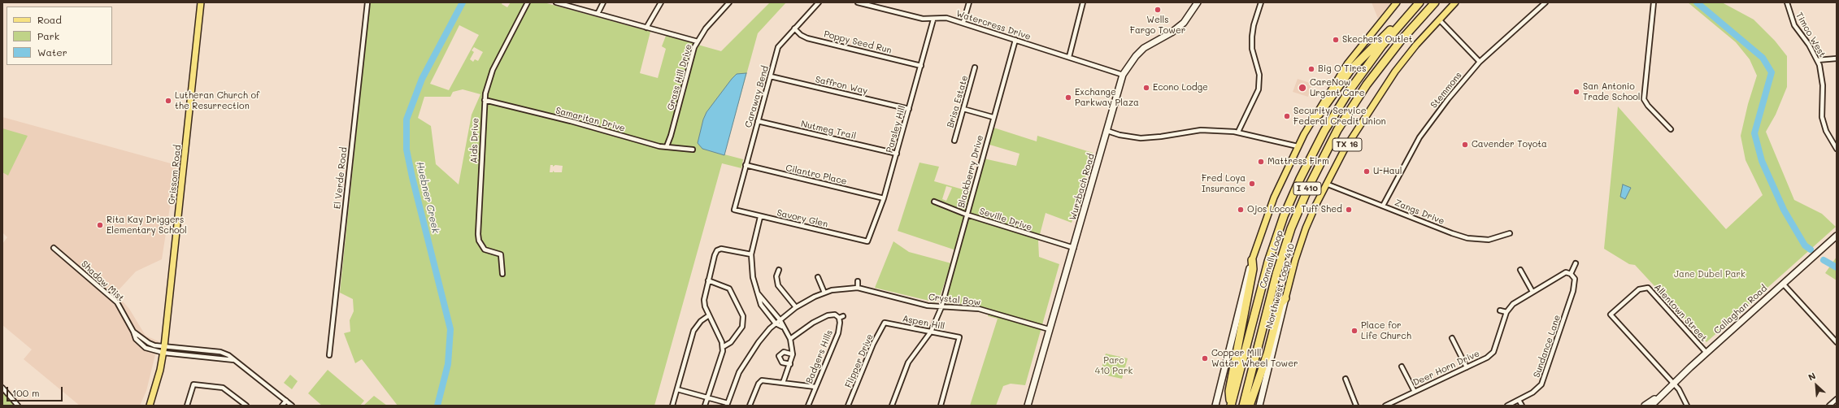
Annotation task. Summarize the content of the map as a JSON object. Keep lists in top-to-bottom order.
{
  "streets": {
    "highway": ["TX 16", "I 410", "Connally Loop"],
    "main road": [
      "Grissom Road",
      "Wurzbach Road",
      "Northwest Loop 410",
      "Callaghan Road"
    ],
    "street": [
      "Watercress Drive",
      "Timco West",
      "Poppy Seed Run",
      "Grass Hill Drive",
      "Saffron Way",
      "Stemmons",
      "Caraway Bend",
      "Brisa Estate",
      "Samaritan Drive",
      "Parsley Hill",
      "Nutmeg Trail",
      "Aids Drive",
      "Blackberry Drive",
      "Cilantro Place",
      "El Verde Road",
      "Zangs Drive",
      "Savory Glen",
      "Seville Drive",
      "Shadow Mist",
      "Crystal Bow",
      "Allentown Street",
      "Aspen Hill",
      "Sundance Lane",
      "Badgers Hills",
      "Flipper Drive",
      "Deer Horn Drive"
    ]
  },
  "crossings": [
    ["Watercress Drive", "Parsley Hill"],
    ["Watercress Drive", "Blackberry Drive"],
    ["Watercress Drive", "Wurzbach Road"],
    ["Poppy Seed Run", "Caraway Bend"],
    ["Poppy Seed Run", "Parsley Hill"],
    ["Grass Hill Drive", "Samaritan Drive"],
    ["Saffron Way", "Caraway Bend"],
    ["Saffron Way", "Parsley Hill"],
    ["Stemmons", "Zangs Drive"],
    ["Caraway Bend", "Nutmeg Trail"],
    ["Caraway Bend", "Cilantro Place"],
    ["Caraway Bend", "Savory Glen"],
    ["Samaritan Drive", "Aids Drive"],
    ["Parsley Hill", "Nutmeg Trail"],
    ["Parsley Hill", "Cilantro Place"],
    ["Parsley Hill", "Savory Glen"],
    ["TX 16", "Northwest Loop 410"],
    ["Blackberry Drive", "Seville Drive"],
    ["Blackberry Drive", "Crystal Bow"],
    ["Blackberry Drive", "Aspen Hill"],
    ["Grissom Road", "Shadow Mist"],
    ["Wurzbach Road", "Seville Drive"],
    ["Wurzbach Road", "Crystal Bow"],
    ["Zangs Drive", "Northwest Loop 410"],
    ["Callaghan Road", "Allentown Street"],
    ["Aspen Hill", "Flipper Drive"],
    ["Sundance Lane", "Deer Horn Drive"]
  ],
  "water": ["Huebner Creek"],
  "parks": ["Jane Dubel Park", "Parc 410 Park"],
  "places": [
    "Wells Fargo Tower",
    "Skechers Outlet",
    "Big O Tires",
    "Econo Lodge",
    "CareNow Urgent Care",
    "San Antonio Trade School",
    "Exchange Parkway Plaza",
    "Lutheran Church of the Resurrection",
    "Security Service Federal Credit Union",
    "Cavender Toyota",
    "Mattress Firm",
    "U-Haul",
    "Fred Loya Insurance",
    "Ojos Locos",
    "Tuff Shed",
    "Rita Kay Driggers Elementary School",
    "Place for Life Church",
    "Copper Mill Water Wheel Tower"
  ],
  "legend": ["Road", "Park", "Water"],
  "scale_bar": "100 m",
  "north": "top left"
}
